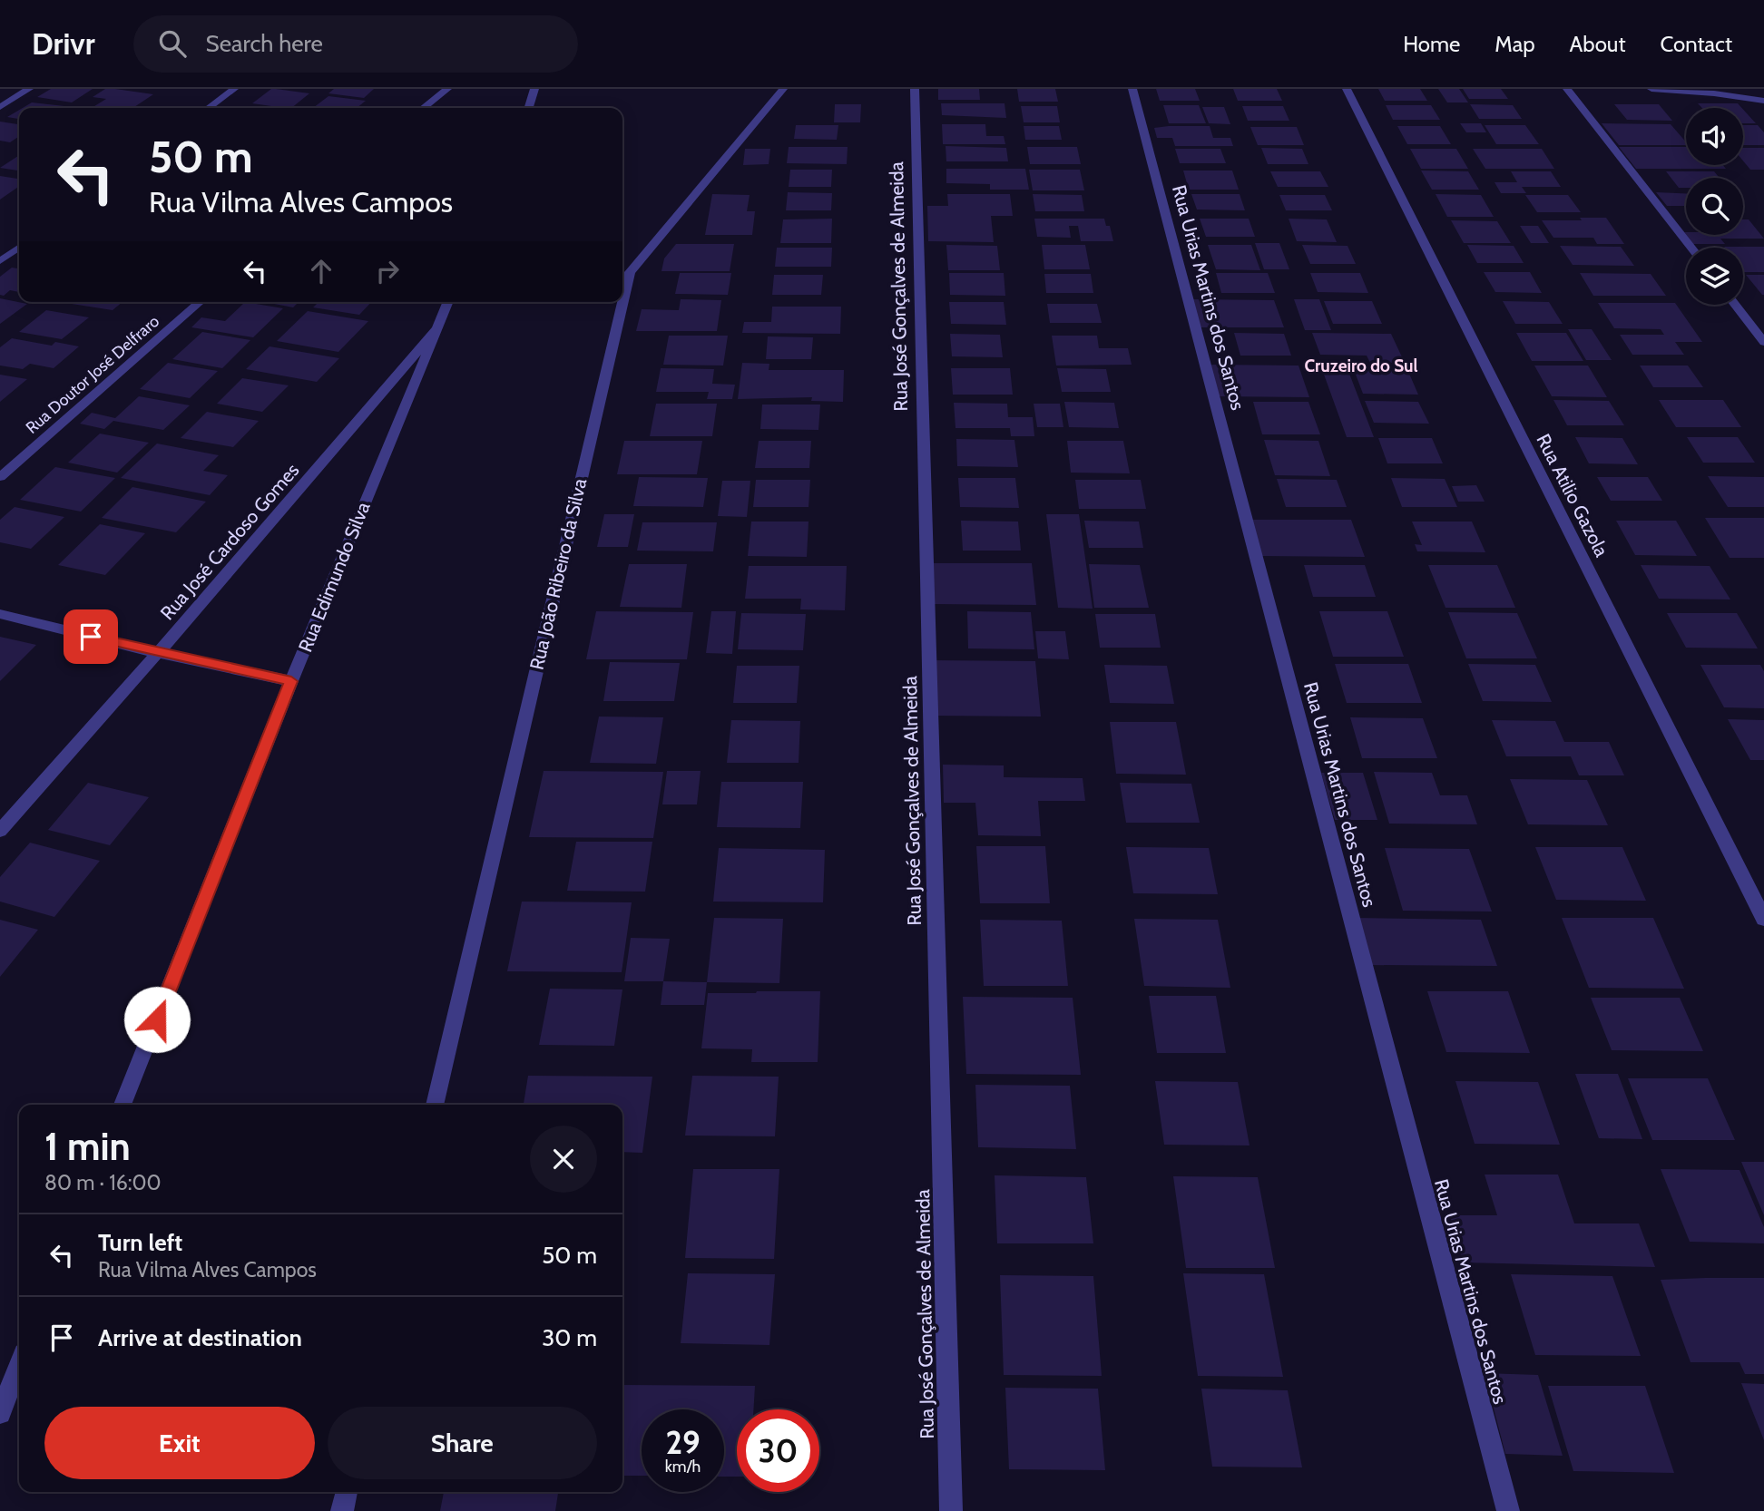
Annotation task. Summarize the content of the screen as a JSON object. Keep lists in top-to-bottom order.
{
  "streets": {
    "street": [
      "Rua José Gonçalves de Almeida",
      "Rua Urias Martins dos Santos",
      "Rua Doutor José Delfraro",
      "Rua Atilio Gazola",
      "Rua José Cardoso Gomes",
      "Rua João Ribeiro da Silva",
      "Rua Edimundo Silva"
    ]
  },
  "crossings": [
    ["Rua José Cardoso Gomes", "Rua Edimundo Silva"]
  ],
  "districts": ["Cruzeiro do Sul"],
  "page": {
    "header": "Drivr",
    "search": "Search here",
    "nav": [
      "Home",
      "Map",
      "About",
      "Contact"
    ],
    "turn": ["50 m", "Rua Vilma Alves Campos"],
    "heading": ["1 min", "80 m · 16:00"],
    "list": [
      {
        "name": "Turn left",
        "note": "Rua Vilma Alves Campos",
        "value": "50 m"
      },
      {
        "name": "Arrive at destination",
        "value": "30 m"
      }
    ],
    "buttons": ["Exit", "Share"],
    "speed": "29 km/h",
    "limit": "30"
  }
}
